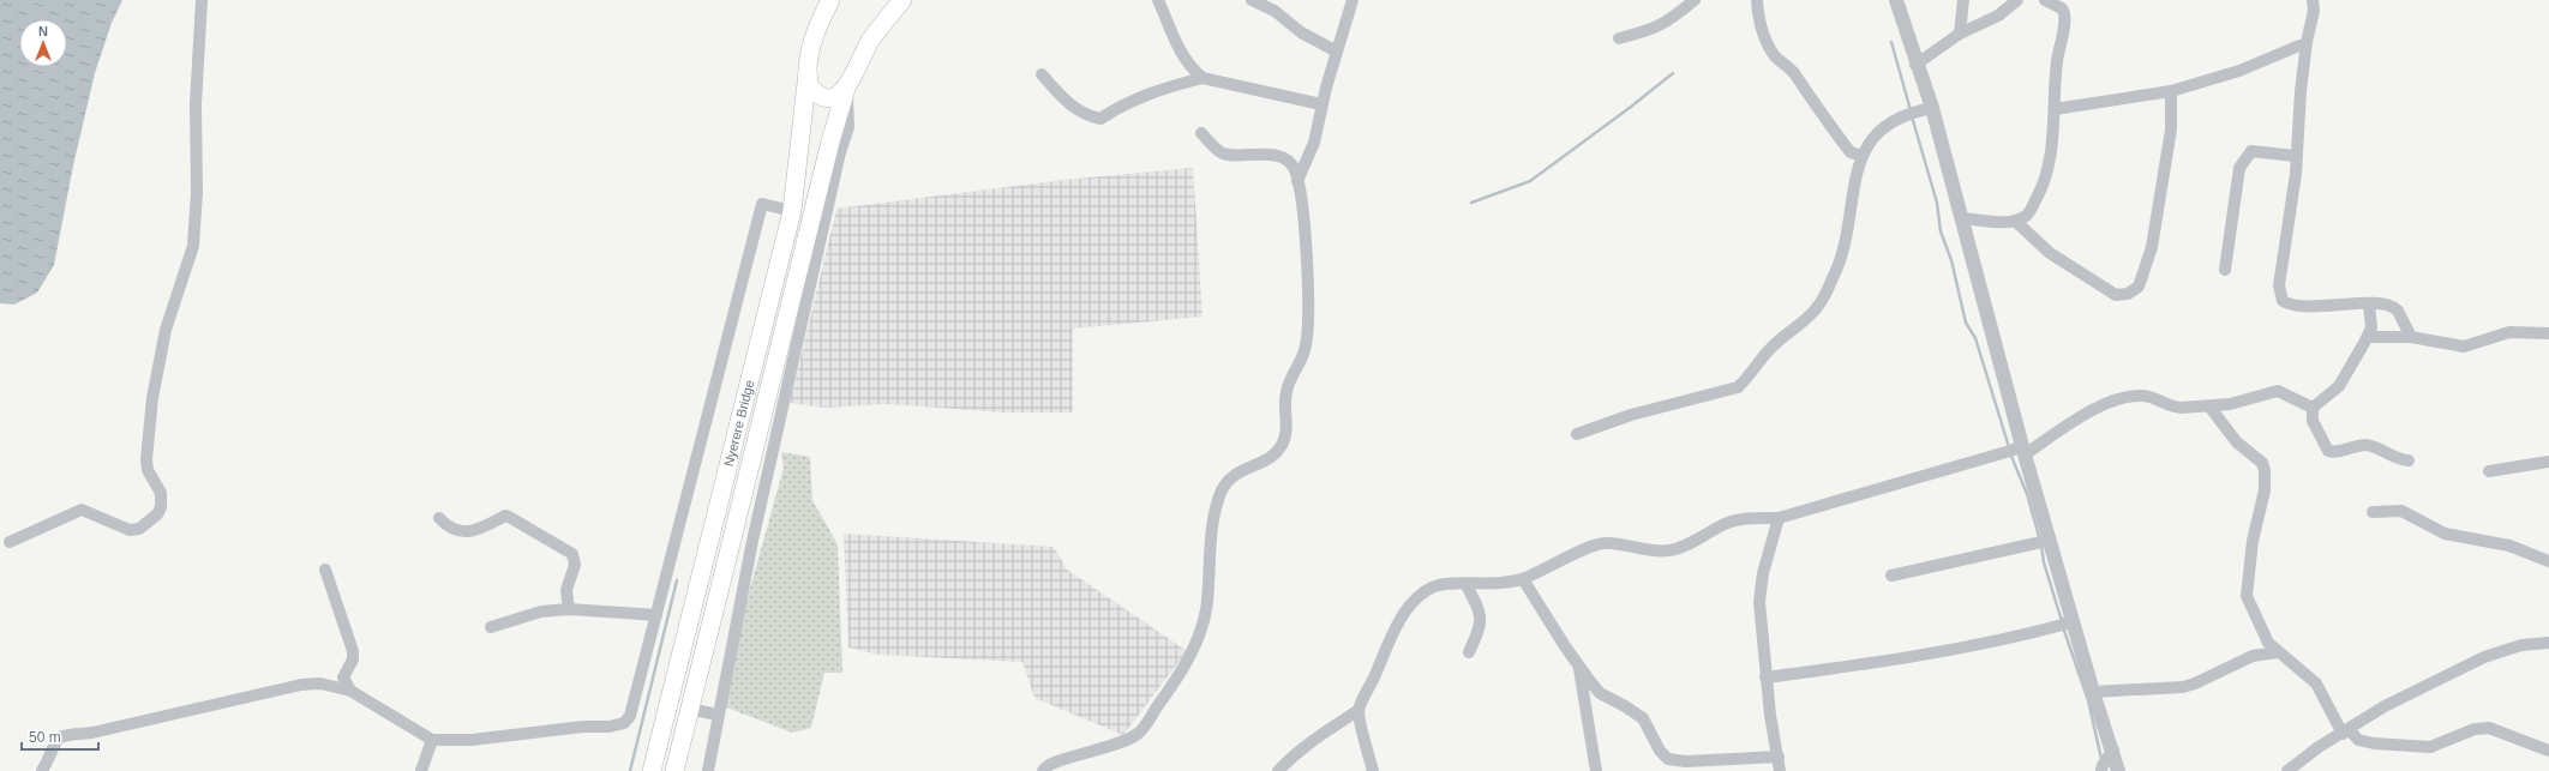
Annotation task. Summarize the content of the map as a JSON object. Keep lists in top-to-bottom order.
{
  "streets": {
    "main road": ["Nyerere Bridge"]
  },
  "scale_bar": "50 m",
  "north": "top"
}
